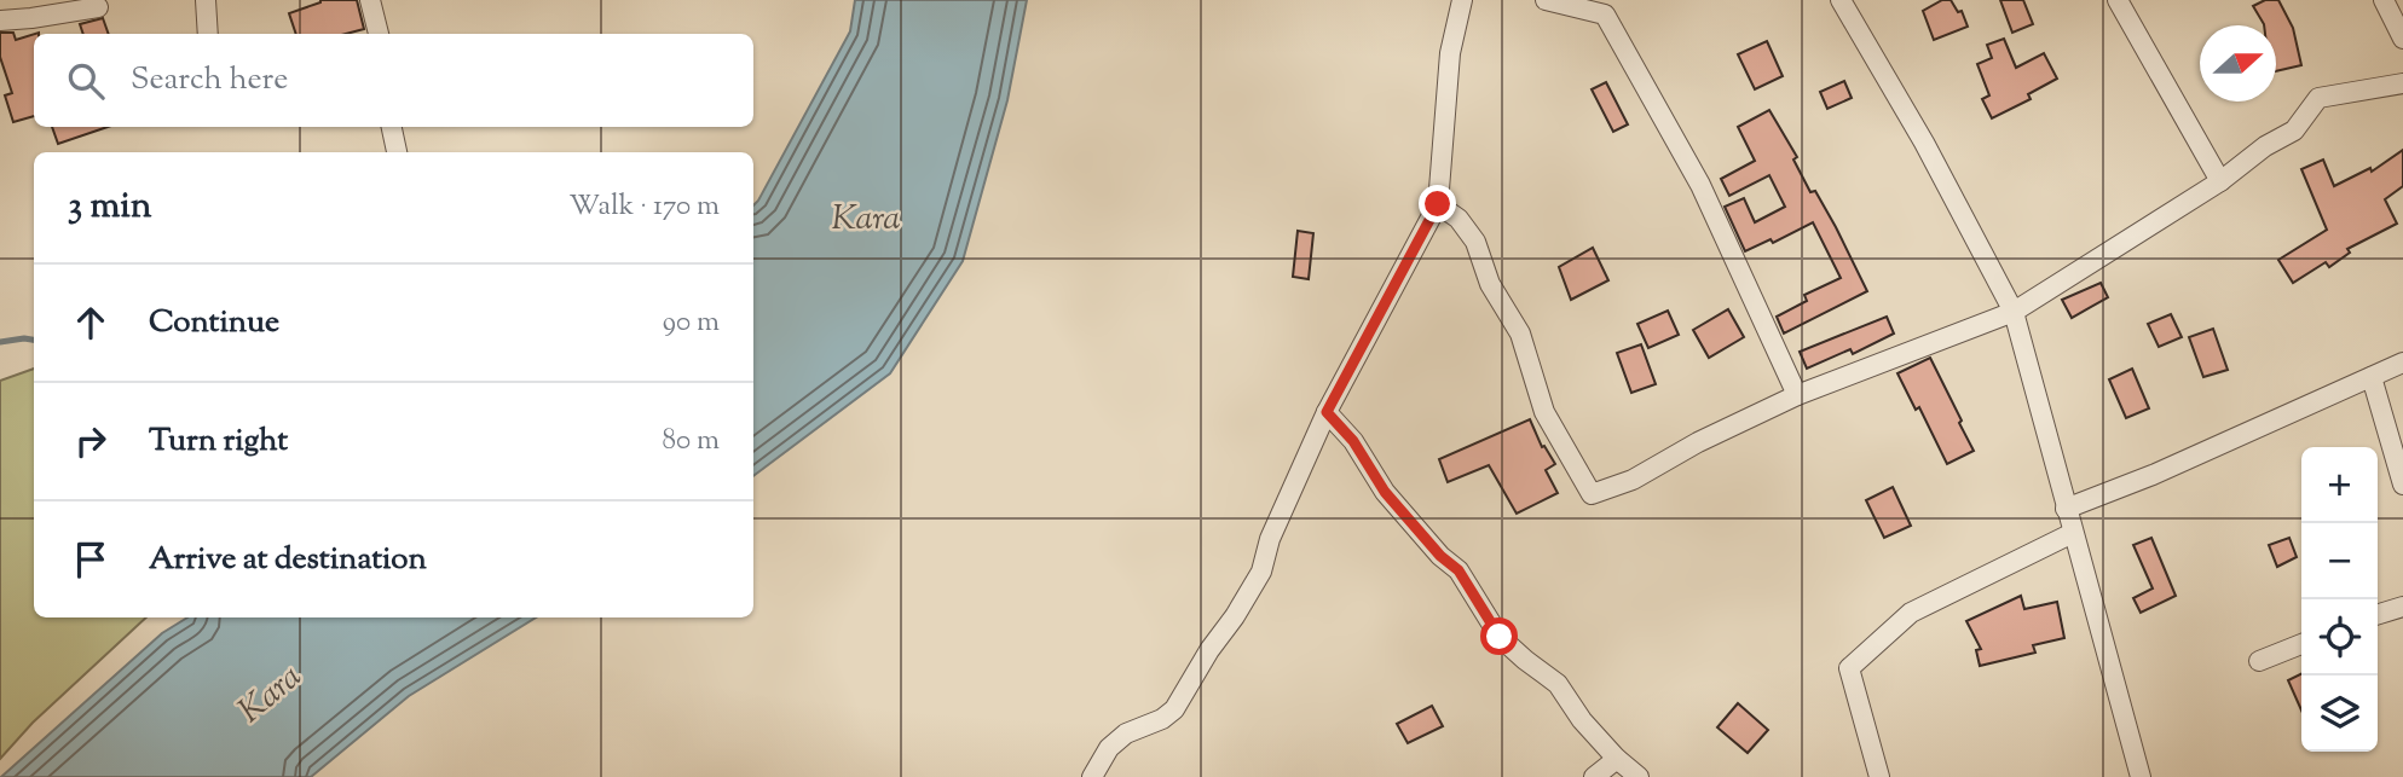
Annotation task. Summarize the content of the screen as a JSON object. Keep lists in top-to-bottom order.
{
  "water": ["Kara"],
  "north": "right",
  "page": {
    "search": "Search here",
    "heading": ["3 min", "Walk · 170 m"],
    "list": [
      ["Continue", "90 m"],
      ["Turn right", "80 m"],
      "Arrive at destination"
    ],
    "map_buttons": ["+", "−"]
  }
}
